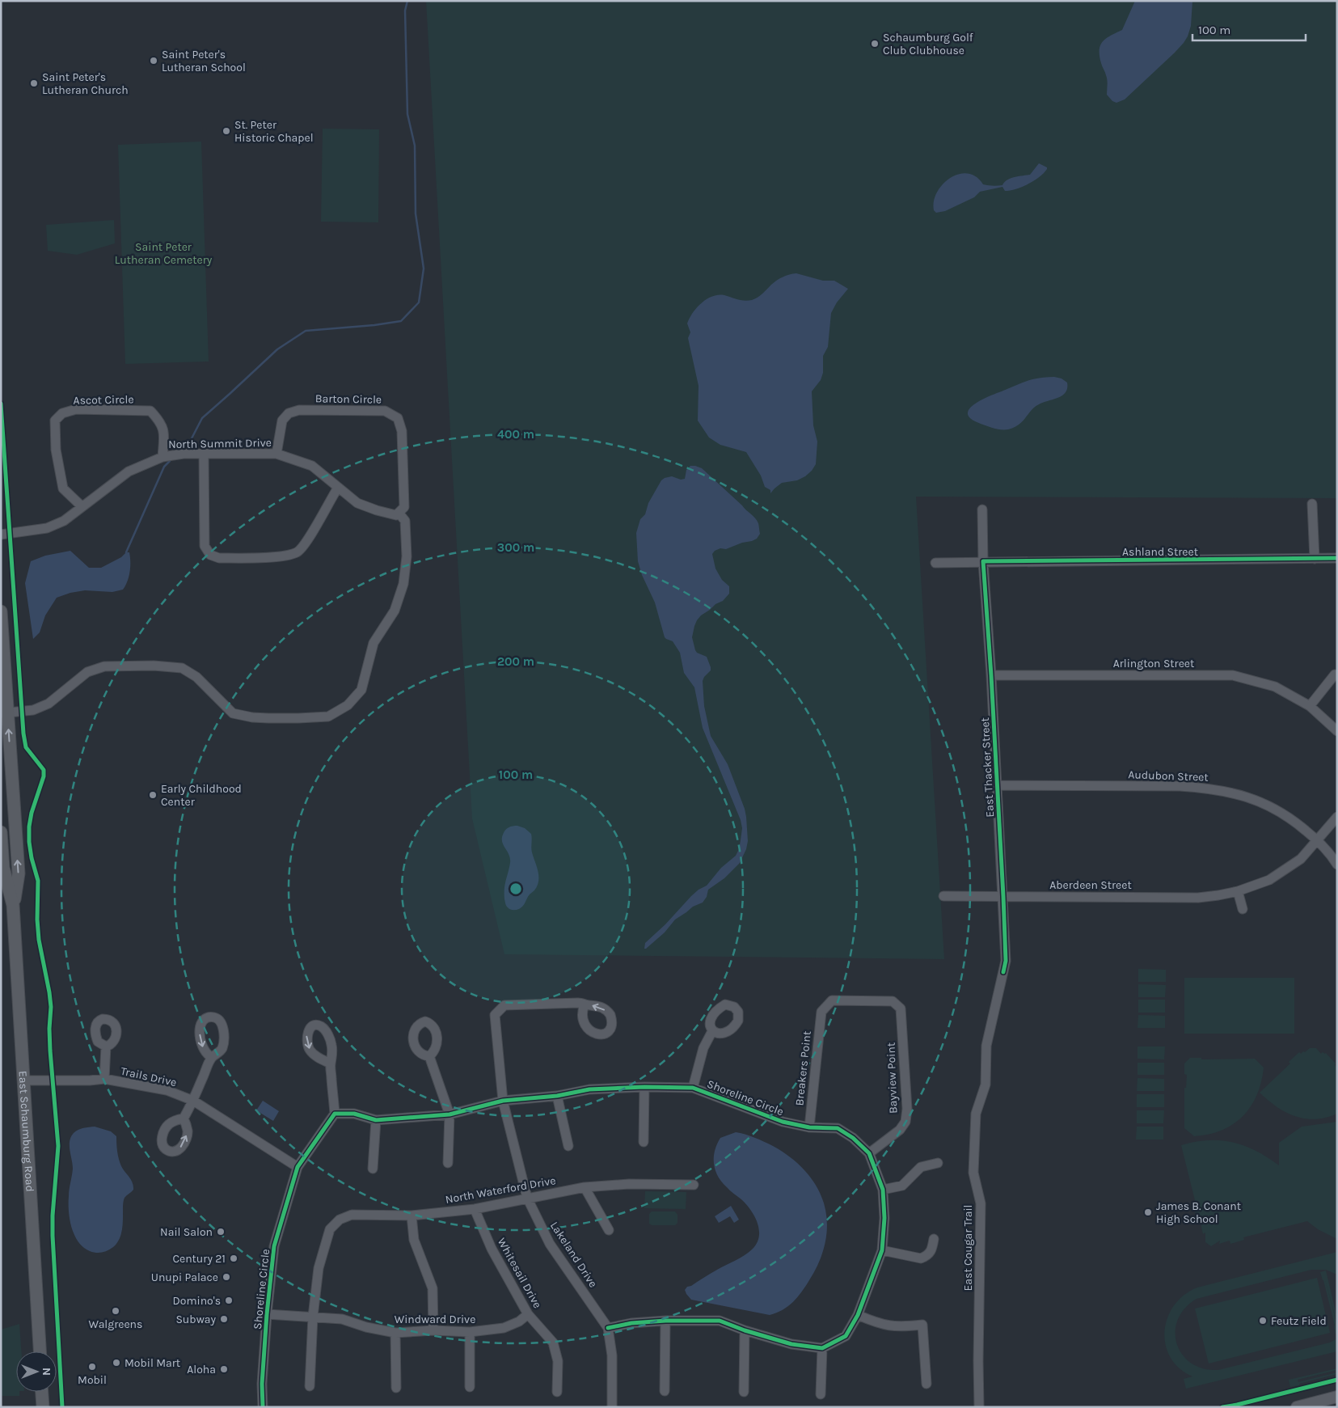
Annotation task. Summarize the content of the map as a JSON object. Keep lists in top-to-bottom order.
{
  "streets": {
    "main road": ["East Schaumburg Road"],
    "street": [
      "Barton Circle",
      "Ascot Circle",
      "North Summit Drive",
      "Ashland Street",
      "Arlington Street",
      "East Thacker Street",
      "Audubon Street",
      "Aberdeen Street",
      "Breakers Point",
      "Trails Drive",
      "Bayview Point",
      "Shoreline Circle",
      "North Waterford Drive",
      "East Cougar Trail",
      "Lakeland Drive",
      "Whitesail Drive",
      "Windward Drive"
    ]
  },
  "crossings": [
    ["Barton Circle", "North Summit Drive"],
    ["Ascot Circle", "North Summit Drive"],
    ["Ashland Street", "East Thacker Street"],
    ["Arlington Street", "East Thacker Street"],
    ["East Thacker Street", "Audubon Street"],
    ["East Thacker Street", "Aberdeen Street"],
    ["East Thacker Street", "East Cougar Trail"],
    ["Audubon Street", "Aberdeen Street"],
    ["Breakers Point", "Bayview Point"],
    ["Breakers Point", "Shoreline Circle"],
    ["Trails Drive", "Shoreline Circle"],
    ["Trails Drive", "East Schaumburg Road"],
    ["Bayview Point", "Shoreline Circle"],
    ["Shoreline Circle", "Lakeland Drive"],
    ["Shoreline Circle", "Windward Drive"],
    ["North Waterford Drive", "Lakeland Drive"],
    ["North Waterford Drive", "Whitesail Drive"],
    ["North Waterford Drive", "Windward Drive"],
    ["Whitesail Drive", "Windward Drive"]
  ],
  "parks": ["Saint Peter Lutheran Cemetery"],
  "places": [
    "Schaumburg Golf Club Clubhouse",
    "Saint Peter's Lutheran School",
    "Saint Peter's Lutheran Church",
    "St. Peter Historic Chapel",
    "Early Childhood Center",
    "James B. Conant High School",
    "Nail Salon",
    "Century 21",
    "Unupi Palace",
    "Domino's",
    "Walgreens",
    "Subway",
    "Feutz Field",
    "Mobil Mart",
    "Mobil",
    "Aloha"
  ],
  "scale_bar": "100 m",
  "north": "right",
  "rings": [
    "400 m",
    "300 m",
    "200 m",
    "100 m"
  ]
}
